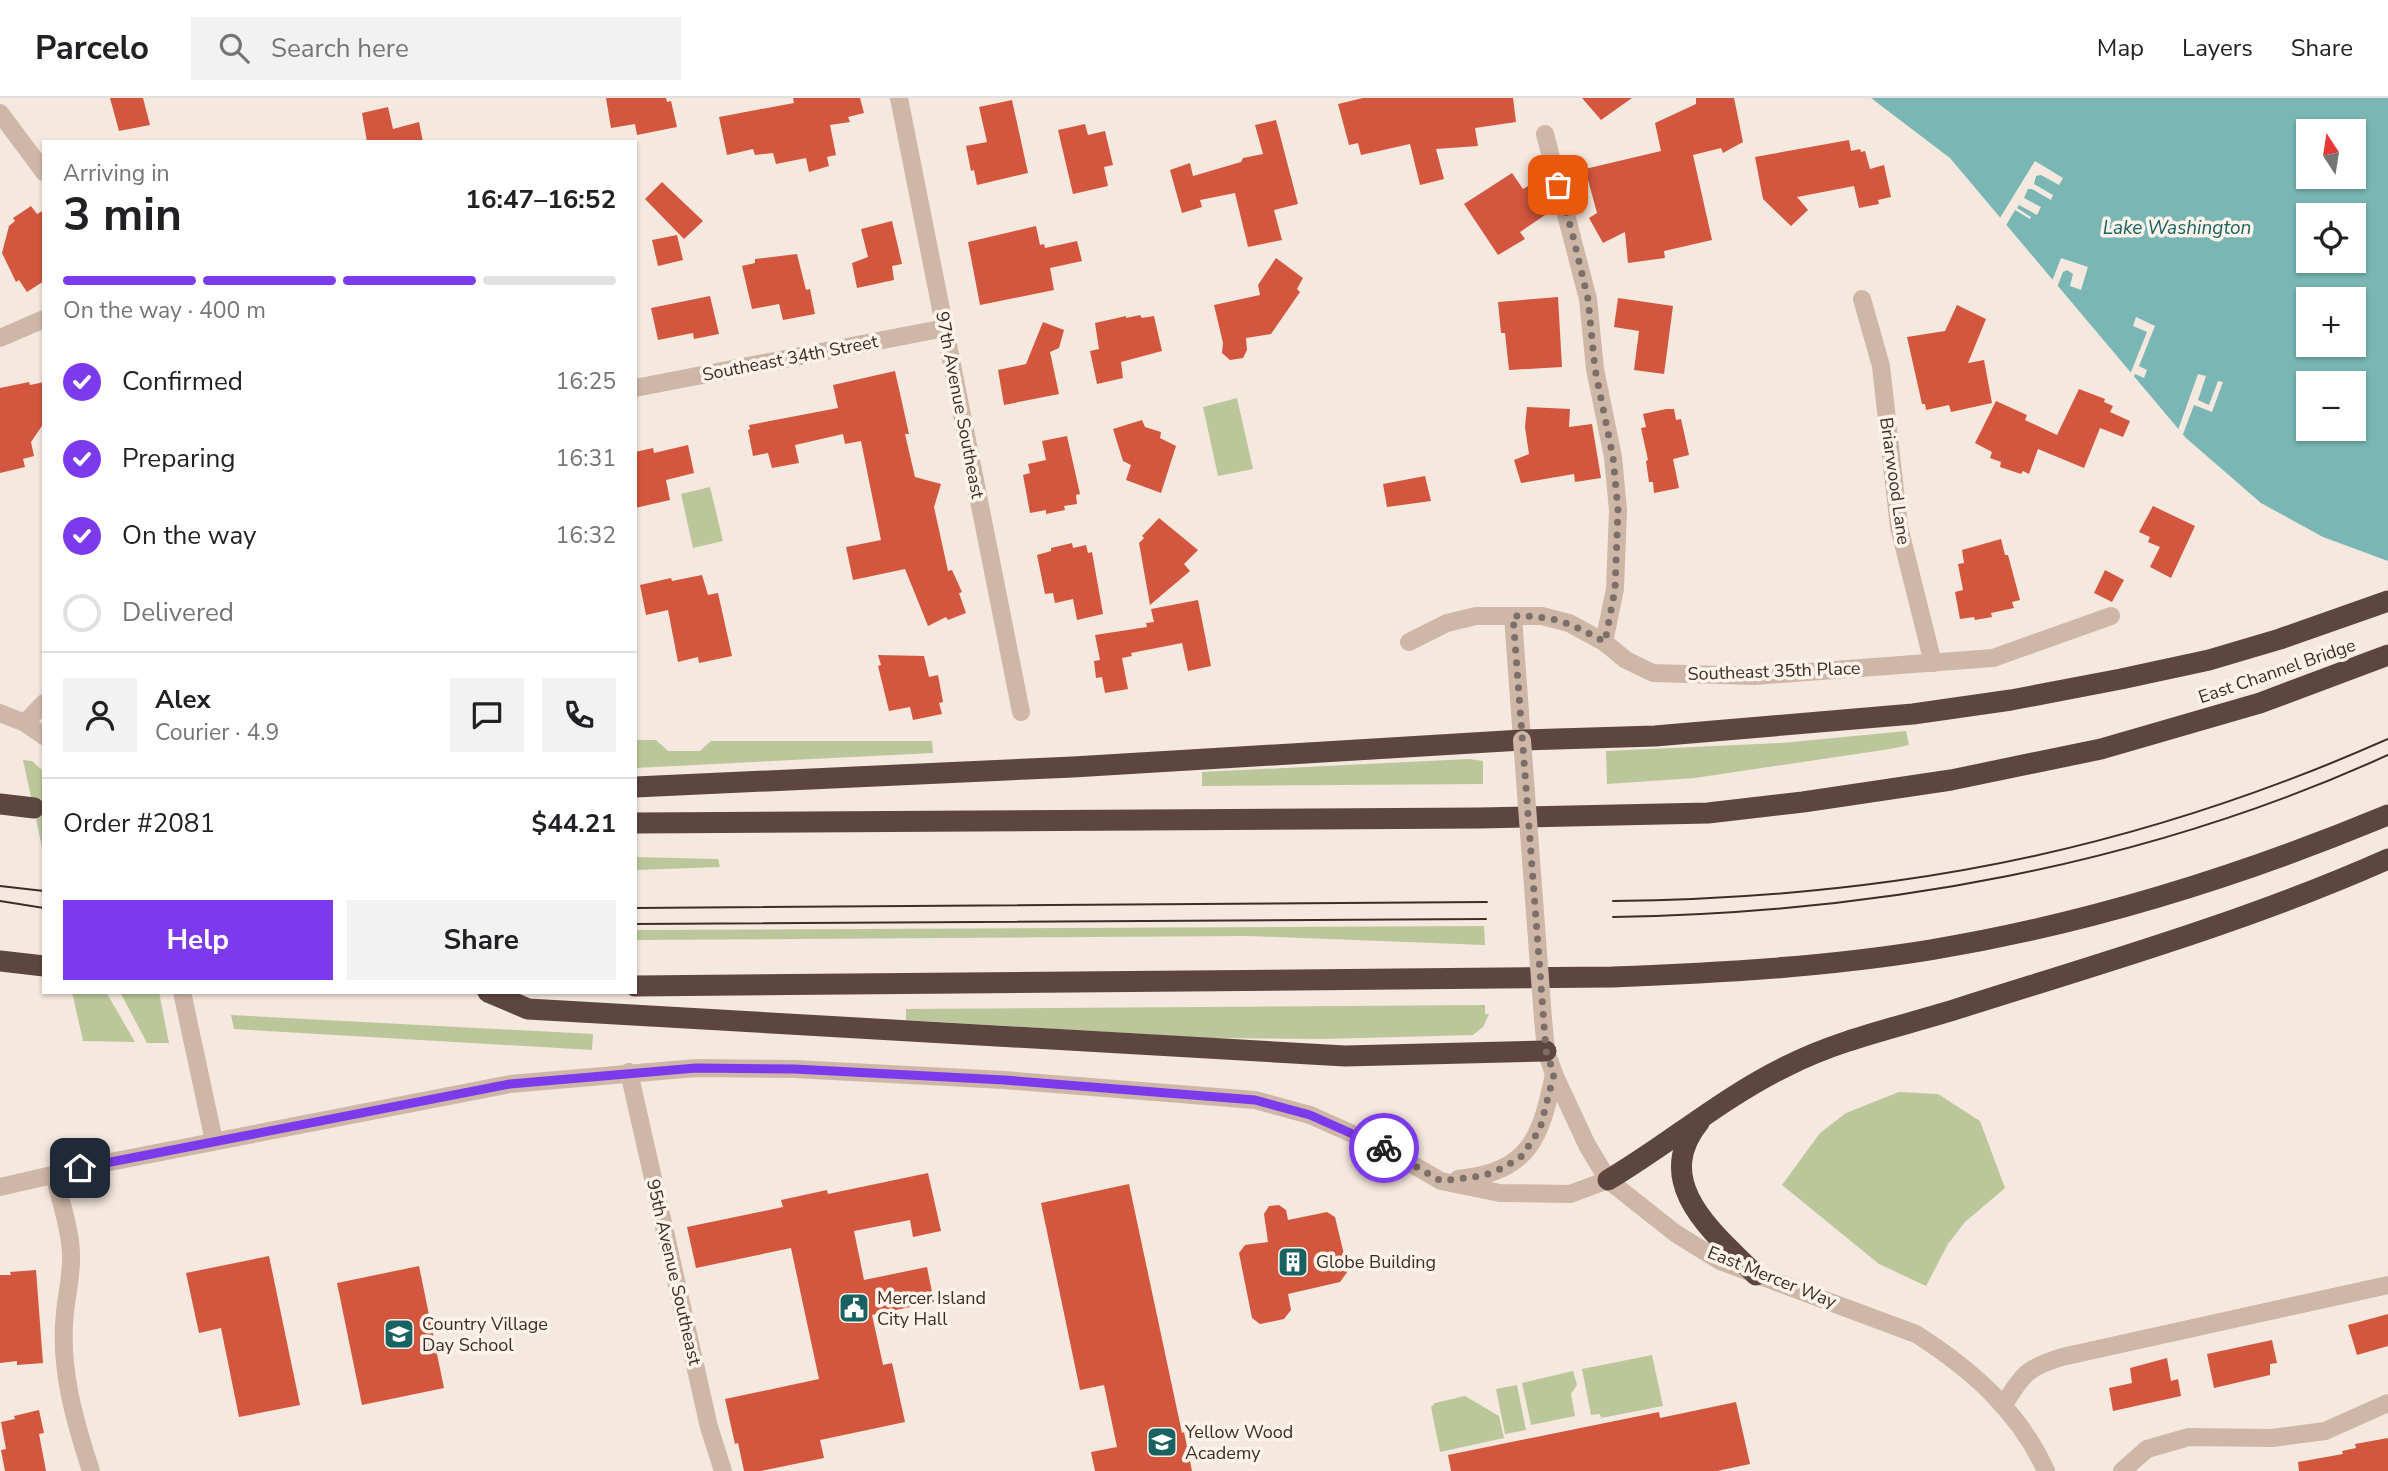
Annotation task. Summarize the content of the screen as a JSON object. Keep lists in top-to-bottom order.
{
  "streets": {
    "highway": ["East Channel Bridge"],
    "street": [
      "Southeast 34th Street",
      "97th Avenue Southeast",
      "Briarwood Lane",
      "Southeast 35th Place",
      "95th Avenue Southeast",
      "East Mercer Way"
    ]
  },
  "crossings": [
    ["Southeast 34th Street", "97th Avenue Southeast"],
    ["Briarwood Lane", "Southeast 35th Place"],
    ["Southeast 35th Place", "East Mercer Way"]
  ],
  "water": ["Lake Washington"],
  "places": {
    "building": ["Globe Building"],
    "public building": ["Mercer Island City Hall"],
    "school or university": ["Country Village Day School", "Yellow Wood Academy"]
  },
  "north": "top",
  "page": {
    "header": "Parcelo",
    "search": "Search here",
    "nav": ["Map", "Layers", "Share"],
    "map_buttons": ["+", "−"],
    "heading": ["3 min", "Arriving in", "16:47–16:52"],
    "panel": [
      "Alex",
      "Courier · 4.9",
      "Order #2081",
      "$44.21"
    ],
    "bar": "On the way · 400 m",
    "list": [
      ["Confirmed", "16:25"],
      ["Preparing", "16:31"],
      ["On the way", "16:32"],
      "Delivered"
    ],
    "buttons": ["Help", "Share"]
  }
}
